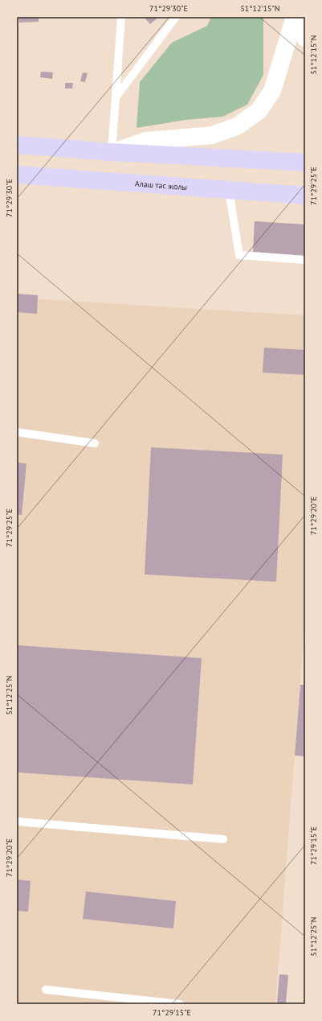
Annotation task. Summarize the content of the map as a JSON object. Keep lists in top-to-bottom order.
{
  "streets": {
    "main road": ["Алаш тас жолы"]
  },
  "coordinates": [
    "71°29'30\"E",
    "51°12'15\"N",
    "71°29'25\"E",
    "71°29'20\"E",
    "51°12'25\"N",
    "71°29'15\"E"
  ]
}
